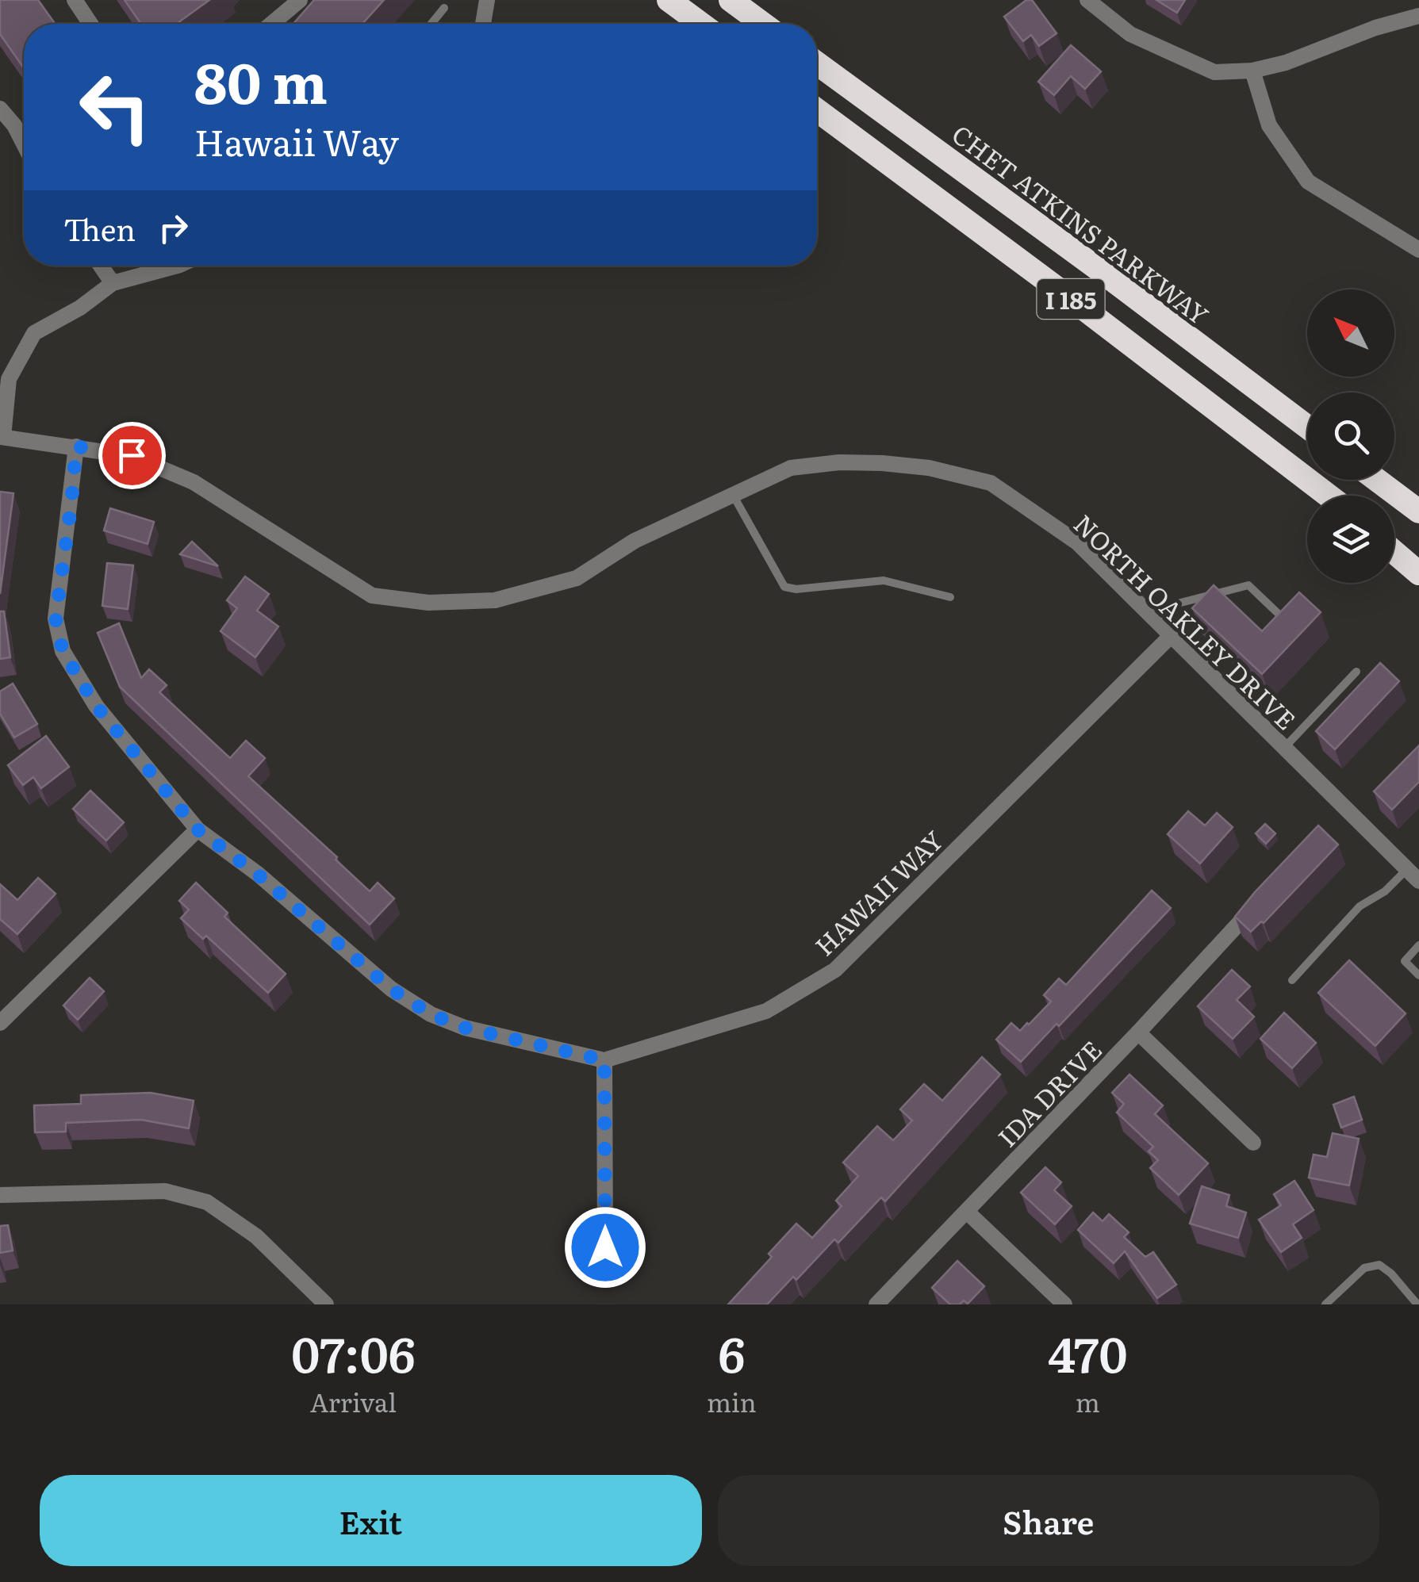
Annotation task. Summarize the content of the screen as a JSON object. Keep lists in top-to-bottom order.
{
  "streets": {
    "highway": ["CHET ATKINS PARKWAY", "I 185"],
    "street": ["NORTH OAKLEY DRIVE", "HAWAII WAY", "IDA DRIVE"]
  },
  "crossings": [
    ["NORTH OAKLEY DRIVE", "HAWAII WAY"]
  ],
  "north": "top left",
  "page": {
    "turn": ["80 m", "Hawaii Way"],
    "then": "Then",
    "eta": [
      "07:06",
      "Arrival",
      "6",
      "min",
      "470",
      "m"
    ],
    "buttons": ["Exit", "Share"]
  }
}
